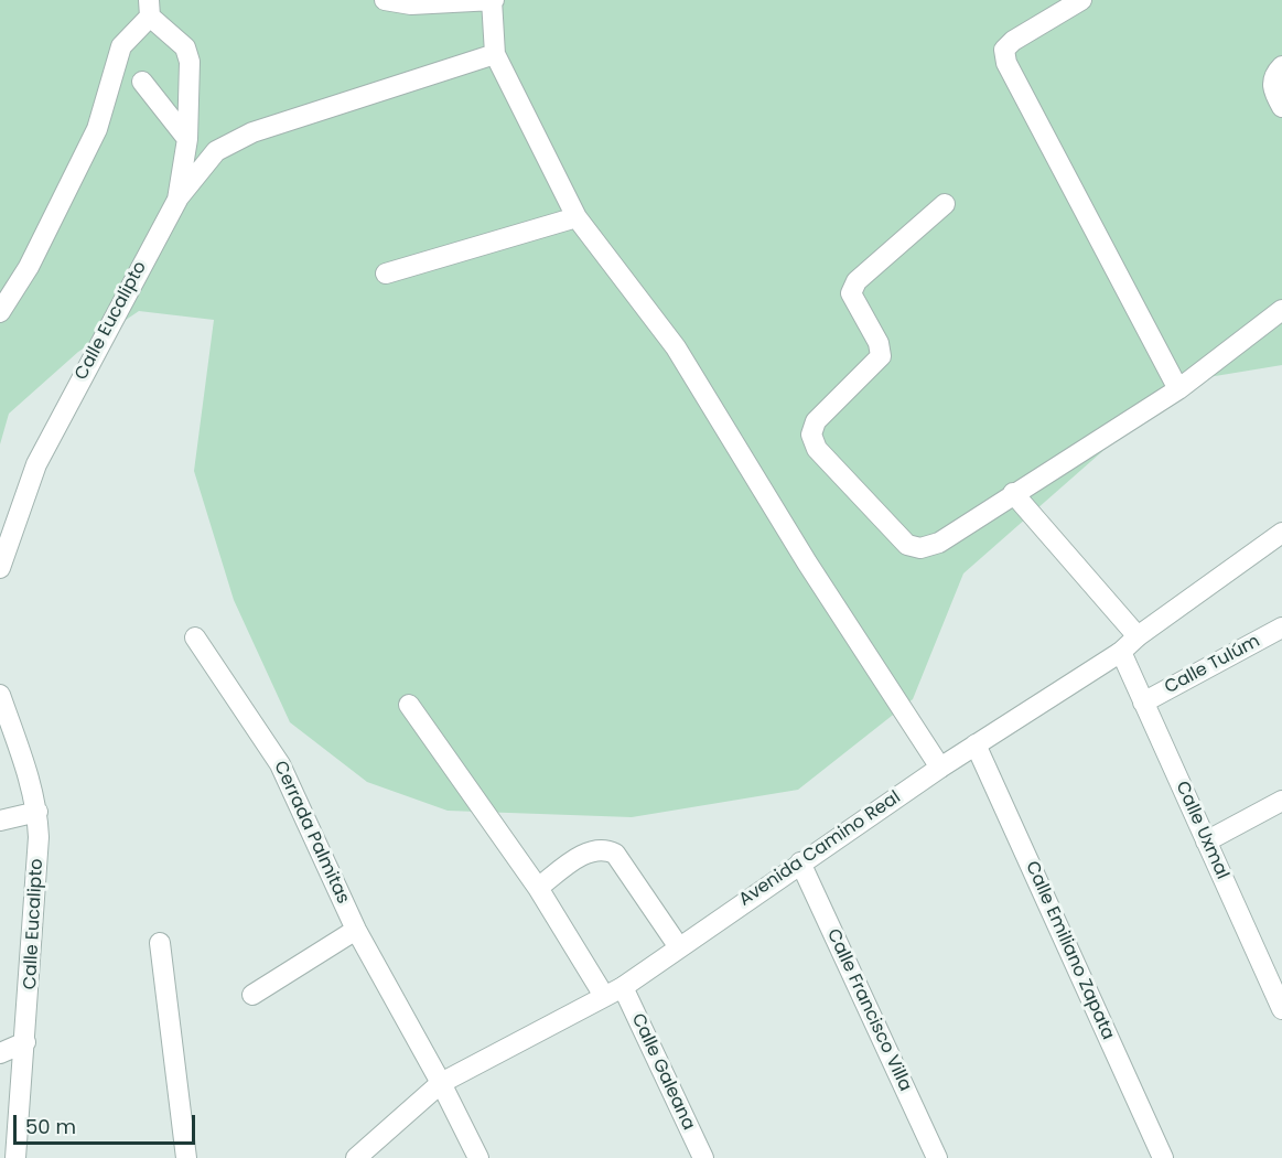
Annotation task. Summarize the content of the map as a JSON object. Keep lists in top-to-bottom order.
{
  "streets": {
    "street": [
      "Calle Eucalipto",
      "Calle Tulúm",
      "Calle Uxmal",
      "Cerrada Palmitas",
      "Avenida Camino Real",
      "Calle Emiliano Zapata",
      "Calle Francisco Villa",
      "Calle Galeana"
    ]
  },
  "crossings": [
    ["Calle Tulúm", "Calle Uxmal"],
    ["Calle Uxmal", "Avenida Camino Real"],
    ["Cerrada Palmitas", "Avenida Camino Real"],
    ["Avenida Camino Real", "Calle Emiliano Zapata"],
    ["Avenida Camino Real", "Calle Francisco Villa"],
    ["Avenida Camino Real", "Calle Galeana"]
  ],
  "scale_bar": "50 m"
}
